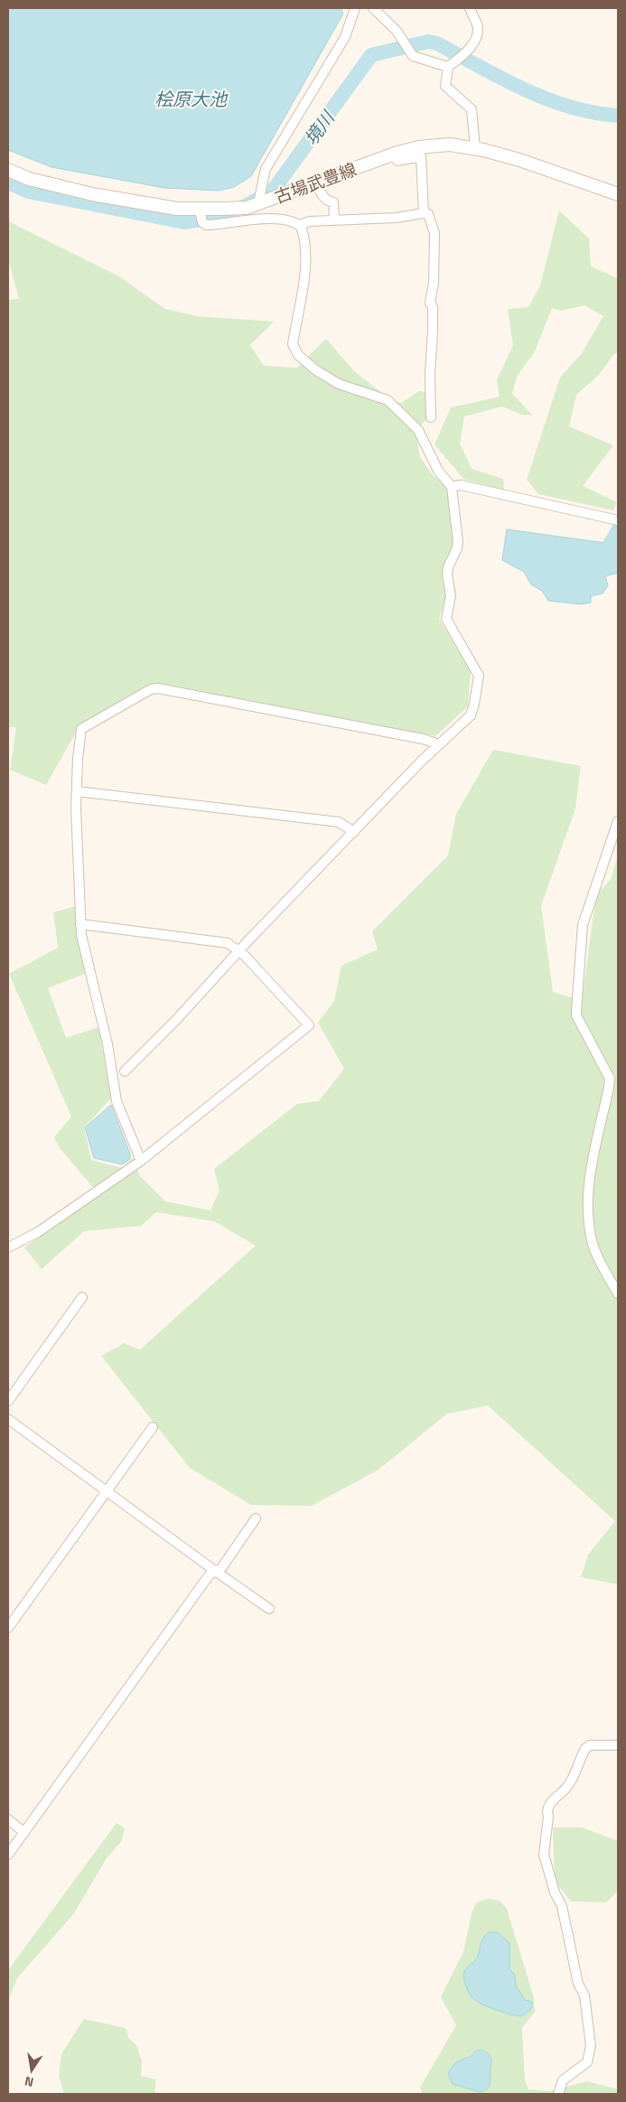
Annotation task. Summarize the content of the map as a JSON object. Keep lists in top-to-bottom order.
{
  "streets": {
    "main road": ["古場武豊線"]
  },
  "water": ["桧原大池", "境川"],
  "north": "bottom"
}
